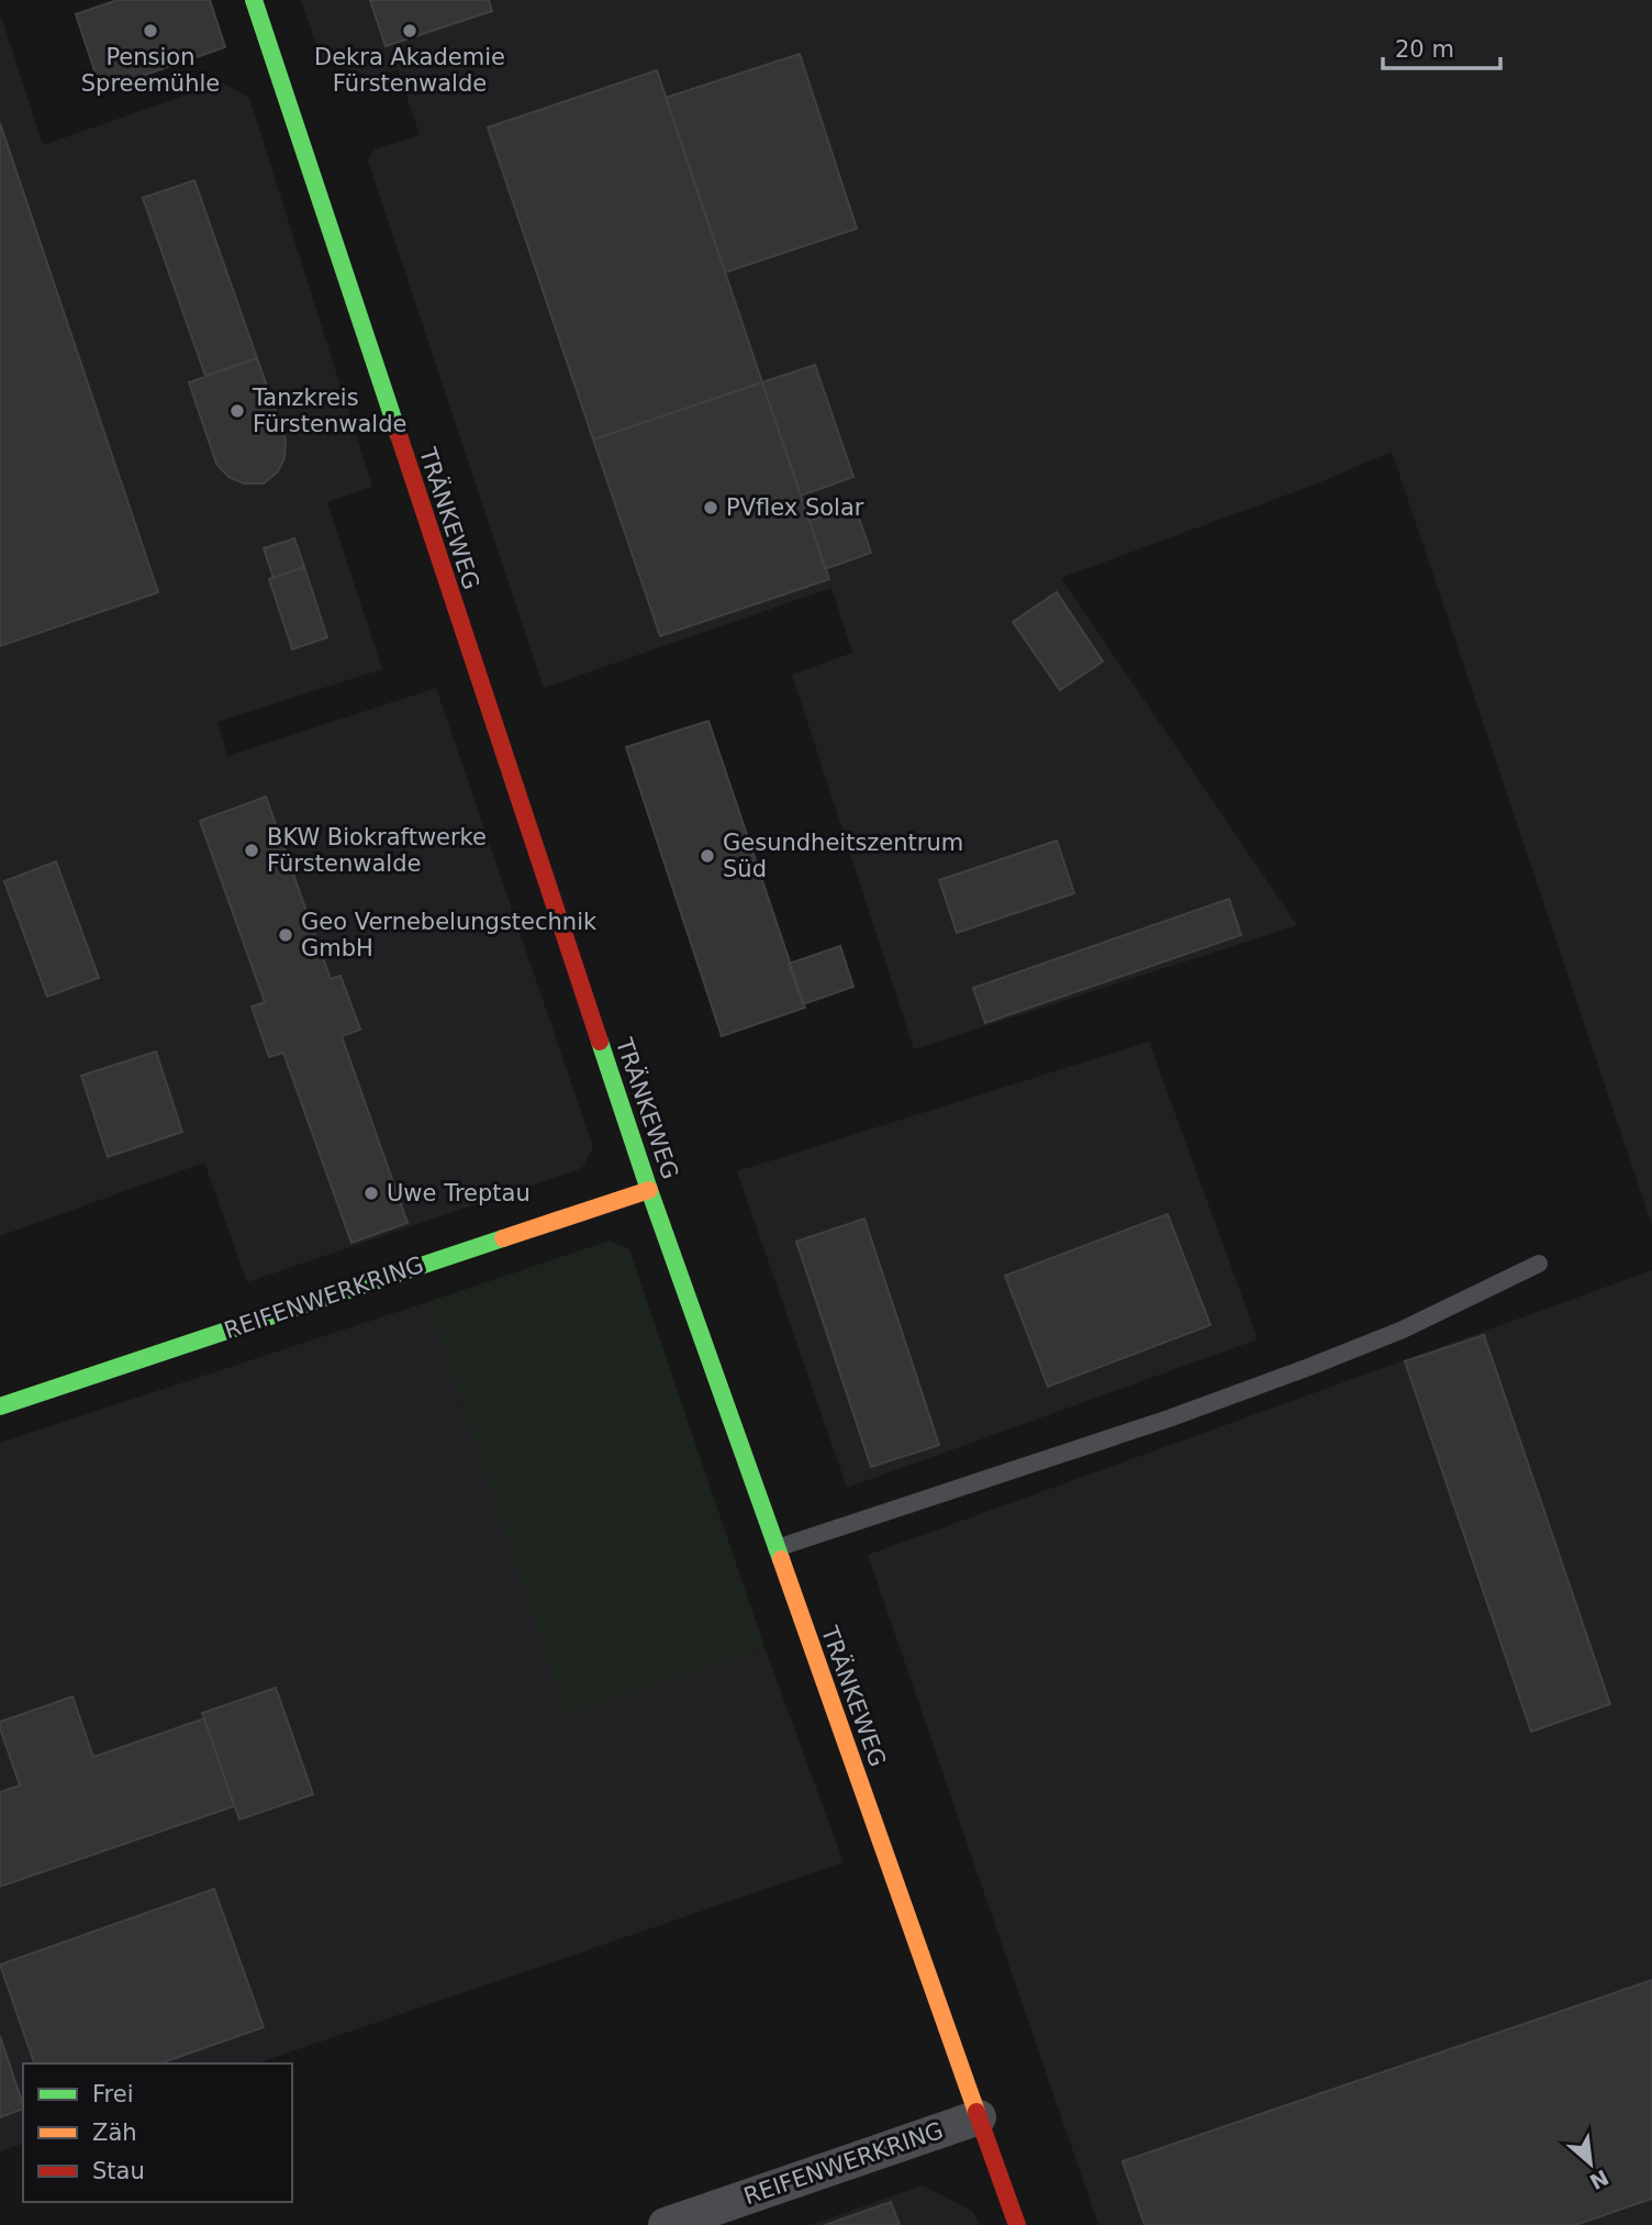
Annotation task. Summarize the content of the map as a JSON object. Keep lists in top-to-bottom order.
{
  "streets": {
    "street": ["TRÄNKEWEG", "REIFENWERKRING"]
  },
  "crossings": [
    ["TRÄNKEWEG", "REIFENWERKRING"]
  ],
  "places": [
    "Pension Spreemühle",
    "Dekra Akademie Fürstenwalde",
    "Tanzkreis Fürstenwalde",
    "PVflex Solar",
    "BKW Biokraftwerke Fürstenwalde",
    "Gesundheitszentrum Süd",
    "Geo Vernebelungstechnik GmbH",
    "Uwe Treptau"
  ],
  "legend": ["Frei", "Zäh", "Stau"],
  "scale_bar": "20 m",
  "north": "bottom right"
}
